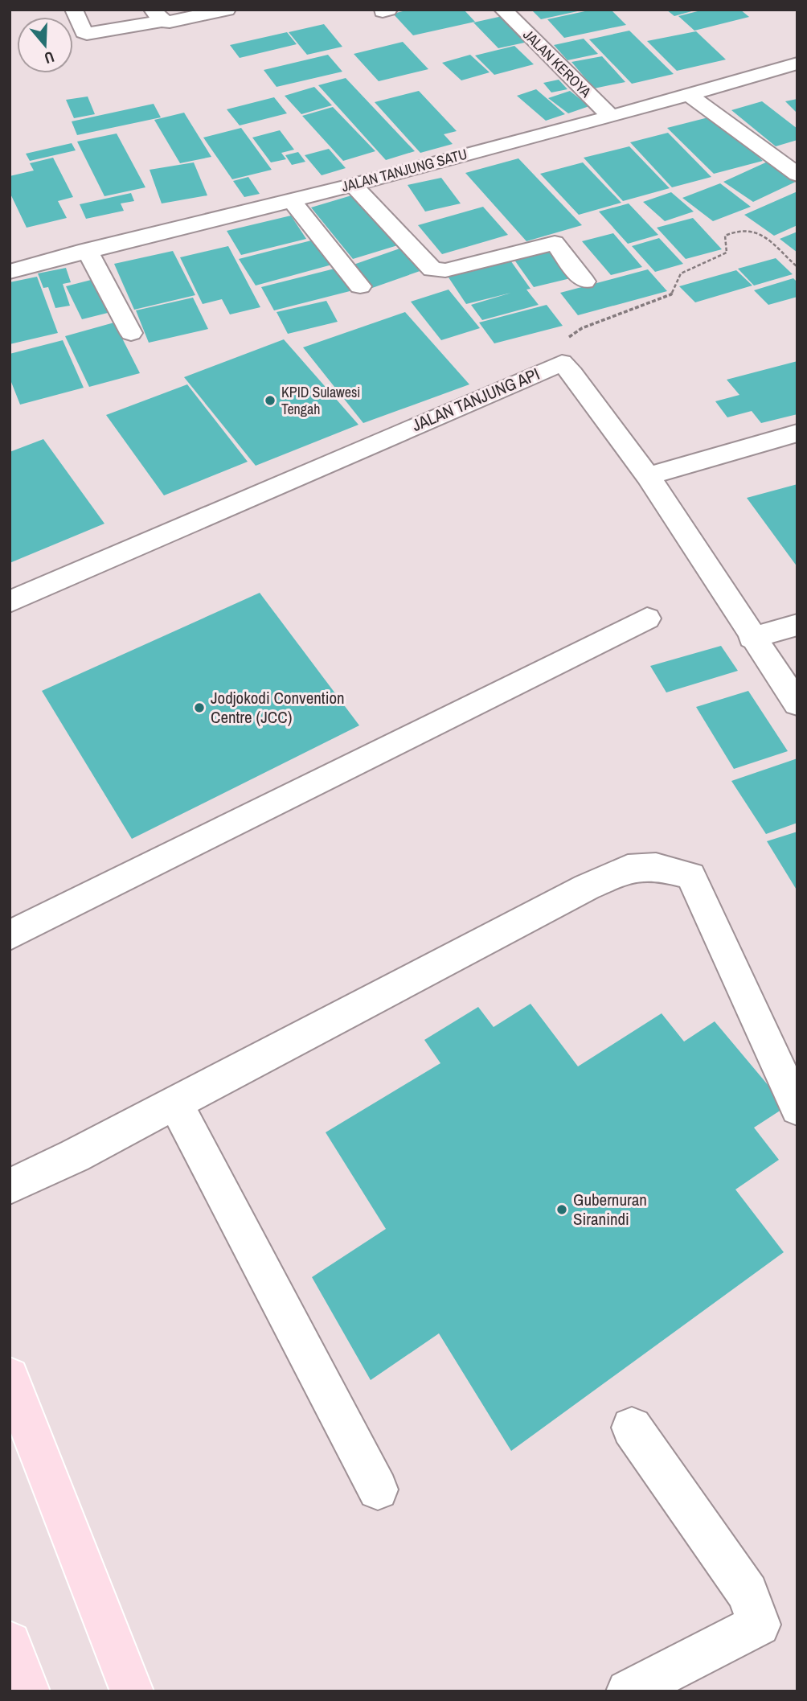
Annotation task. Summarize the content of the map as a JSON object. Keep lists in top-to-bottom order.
{
  "streets": {
    "street": ["JALAN KEROYA", "JALAN TANJUNG SATU", "JALAN TANJUNG API"]
  },
  "crossings": [
    ["JALAN KEROYA", "JALAN TANJUNG SATU"]
  ],
  "places": ["KPID Sulawesi Tengah", "Jodjokodi Convention Centre (JCC)", "Gubernuran Siranindi"],
  "north": "bottom"
}
